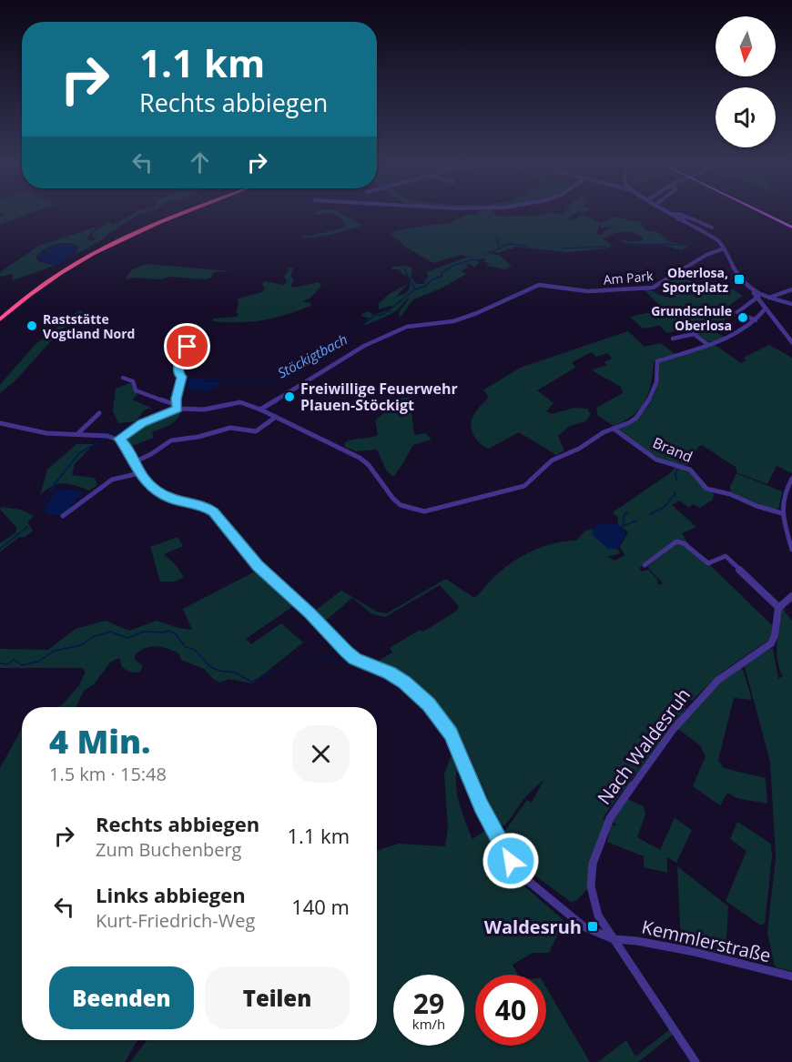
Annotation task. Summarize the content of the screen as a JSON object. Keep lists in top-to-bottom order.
{
  "streets": {
    "street": [
      "Am Park",
      "Brand",
      "Nach Waldesruh",
      "Kemmlerstraße"
    ]
  },
  "crossings": [
    ["Nach Waldesruh", "Kemmlerstraße"]
  ],
  "water": ["Stöckigtbach"],
  "places": {
    "transit": ["Oberlosa, Sportplatz", "Waldesruh"],
    "other": ["Grundschule Oberlosa", "Raststätte Vogtland Nord", "Freiwillige Feuerwehr Plauen-Stöckigt"]
  },
  "north": "bottom",
  "page": {
    "turn": ["1.1 km", "Rechts abbiegen"],
    "heading": ["4 Min.", "1.5 km · 15:48"],
    "list": [
      {
        "name": "Rechts abbiegen",
        "note": "Zum Buchenberg",
        "value": "1.1 km"
      },
      {
        "name": "Links abbiegen",
        "note": "Kurt-Friedrich-Weg",
        "value": "140 m"
      }
    ],
    "buttons": ["Beenden", "Teilen"],
    "speed": "29 km/h",
    "limit": "40"
  }
}
